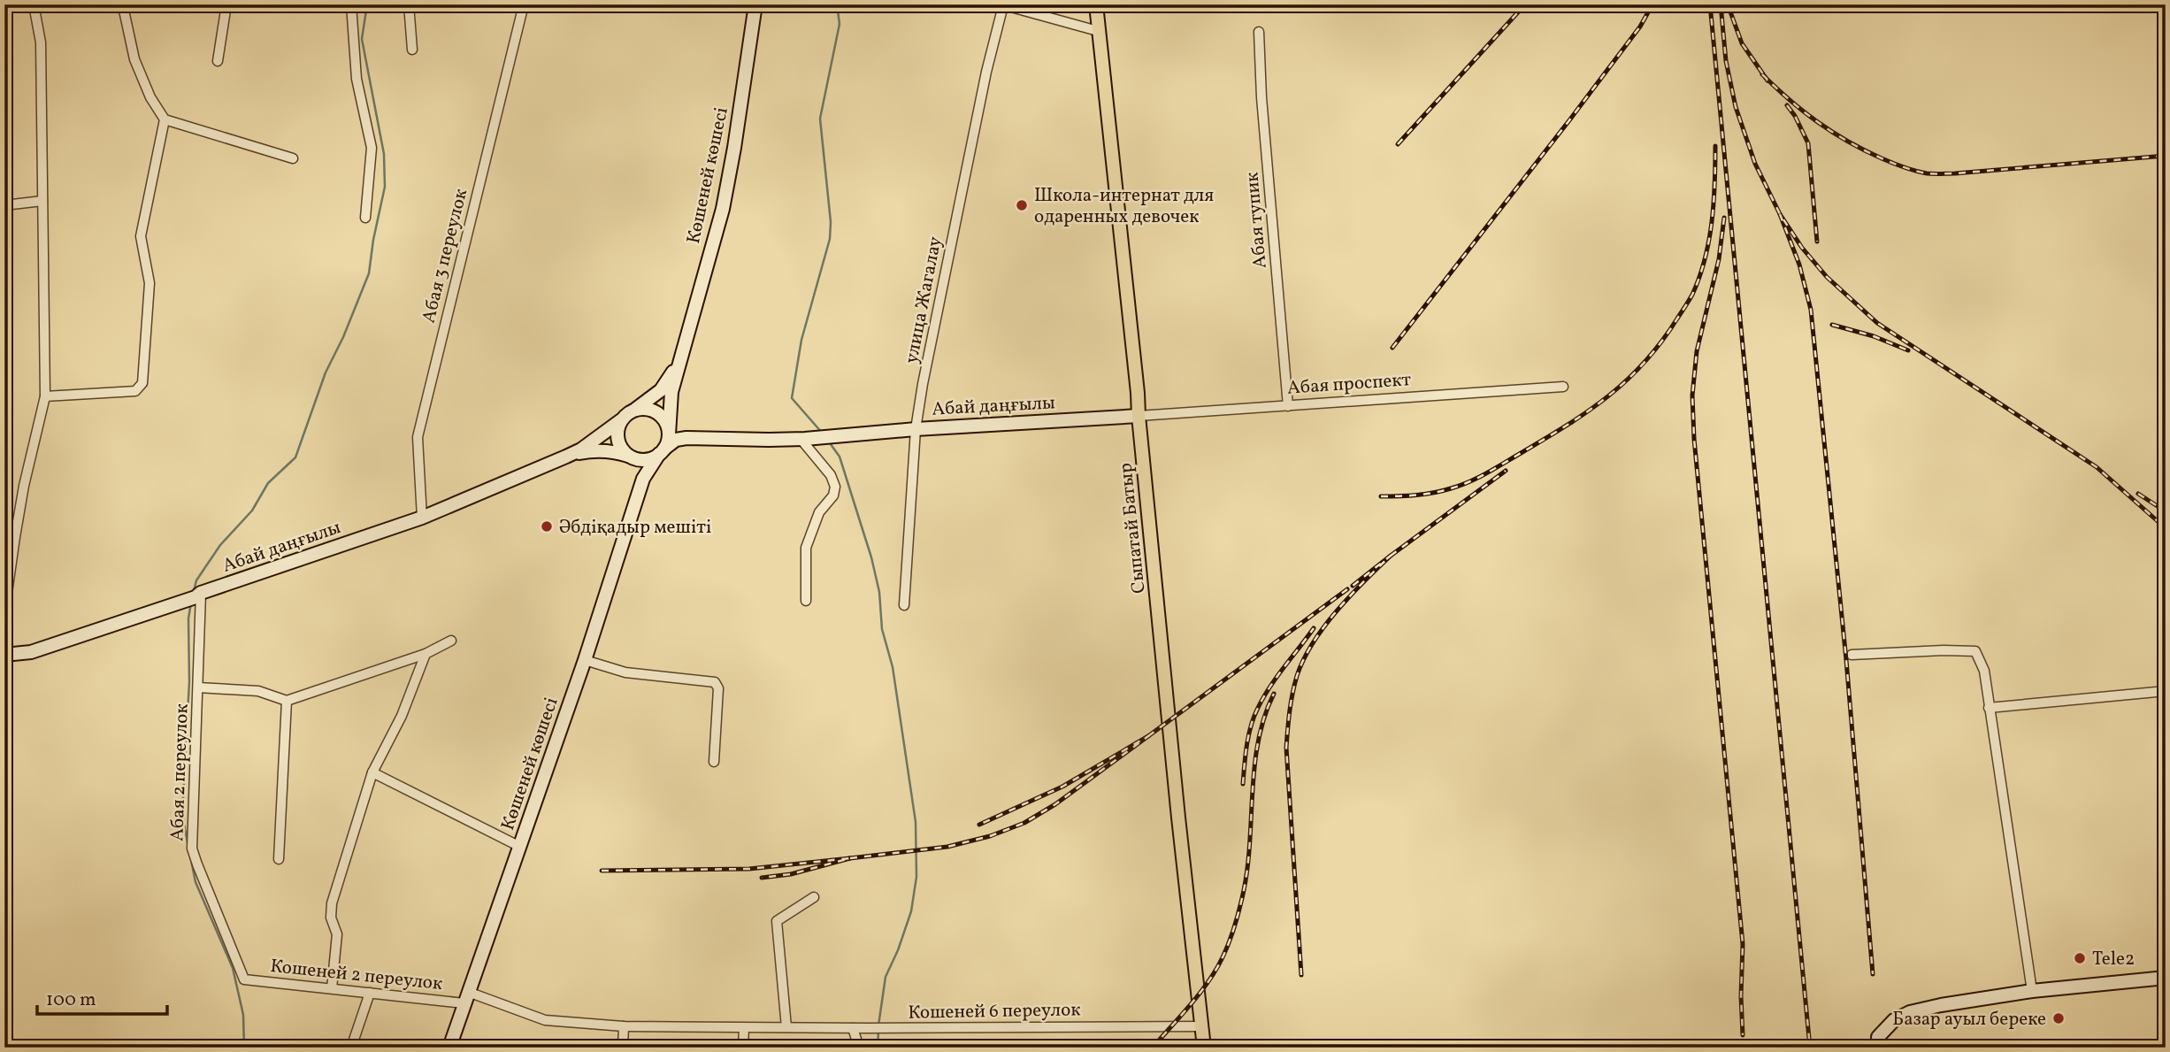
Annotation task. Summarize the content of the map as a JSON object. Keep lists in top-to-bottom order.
{
  "streets": {
    "main road": ["Көшеней көшесі", "Абай даңғылы", "Сыпатай Батыр"],
    "street": [
      "Абая тупик",
      "Абая 3 переулок",
      "улица Жагалау",
      "Абая проспект",
      "Абая 2 переулок",
      "Кошеней 2 переулок",
      "Кошеней 6 переулок"
    ]
  },
  "crossings": [
    ["Көшеней көшесі", "Кошеней 2 переулок"],
    ["Көшеней көшесі", "Кошеней 6 переулок"],
    ["Абая тупик", "Абая проспект"],
    ["Абая 3 переулок", "Абай даңғылы"],
    ["улица Жагалау", "Абай даңғылы"],
    ["Абая проспект", "Абай даңғылы"],
    ["Абая проспект", "Сыпатай Батыр"],
    ["Абай даңғылы", "Сыпатай Батыр"],
    ["Абай даңғылы", "Абая 2 переулок"],
    ["Сыпатай Батыр", "Кошеней 6 переулок"],
    ["Абая 2 переулок", "Кошеней 2 переулок"],
    ["Кошеней 2 переулок", "Кошеней 6 переулок"]
  ],
  "places": [
    "Школа-интернат для одаренных девочек",
    "Әбдіқадыр мешіті",
    "Tele2",
    "Базар ауыл береке"
  ],
  "scale_bar": "100 m"
}
